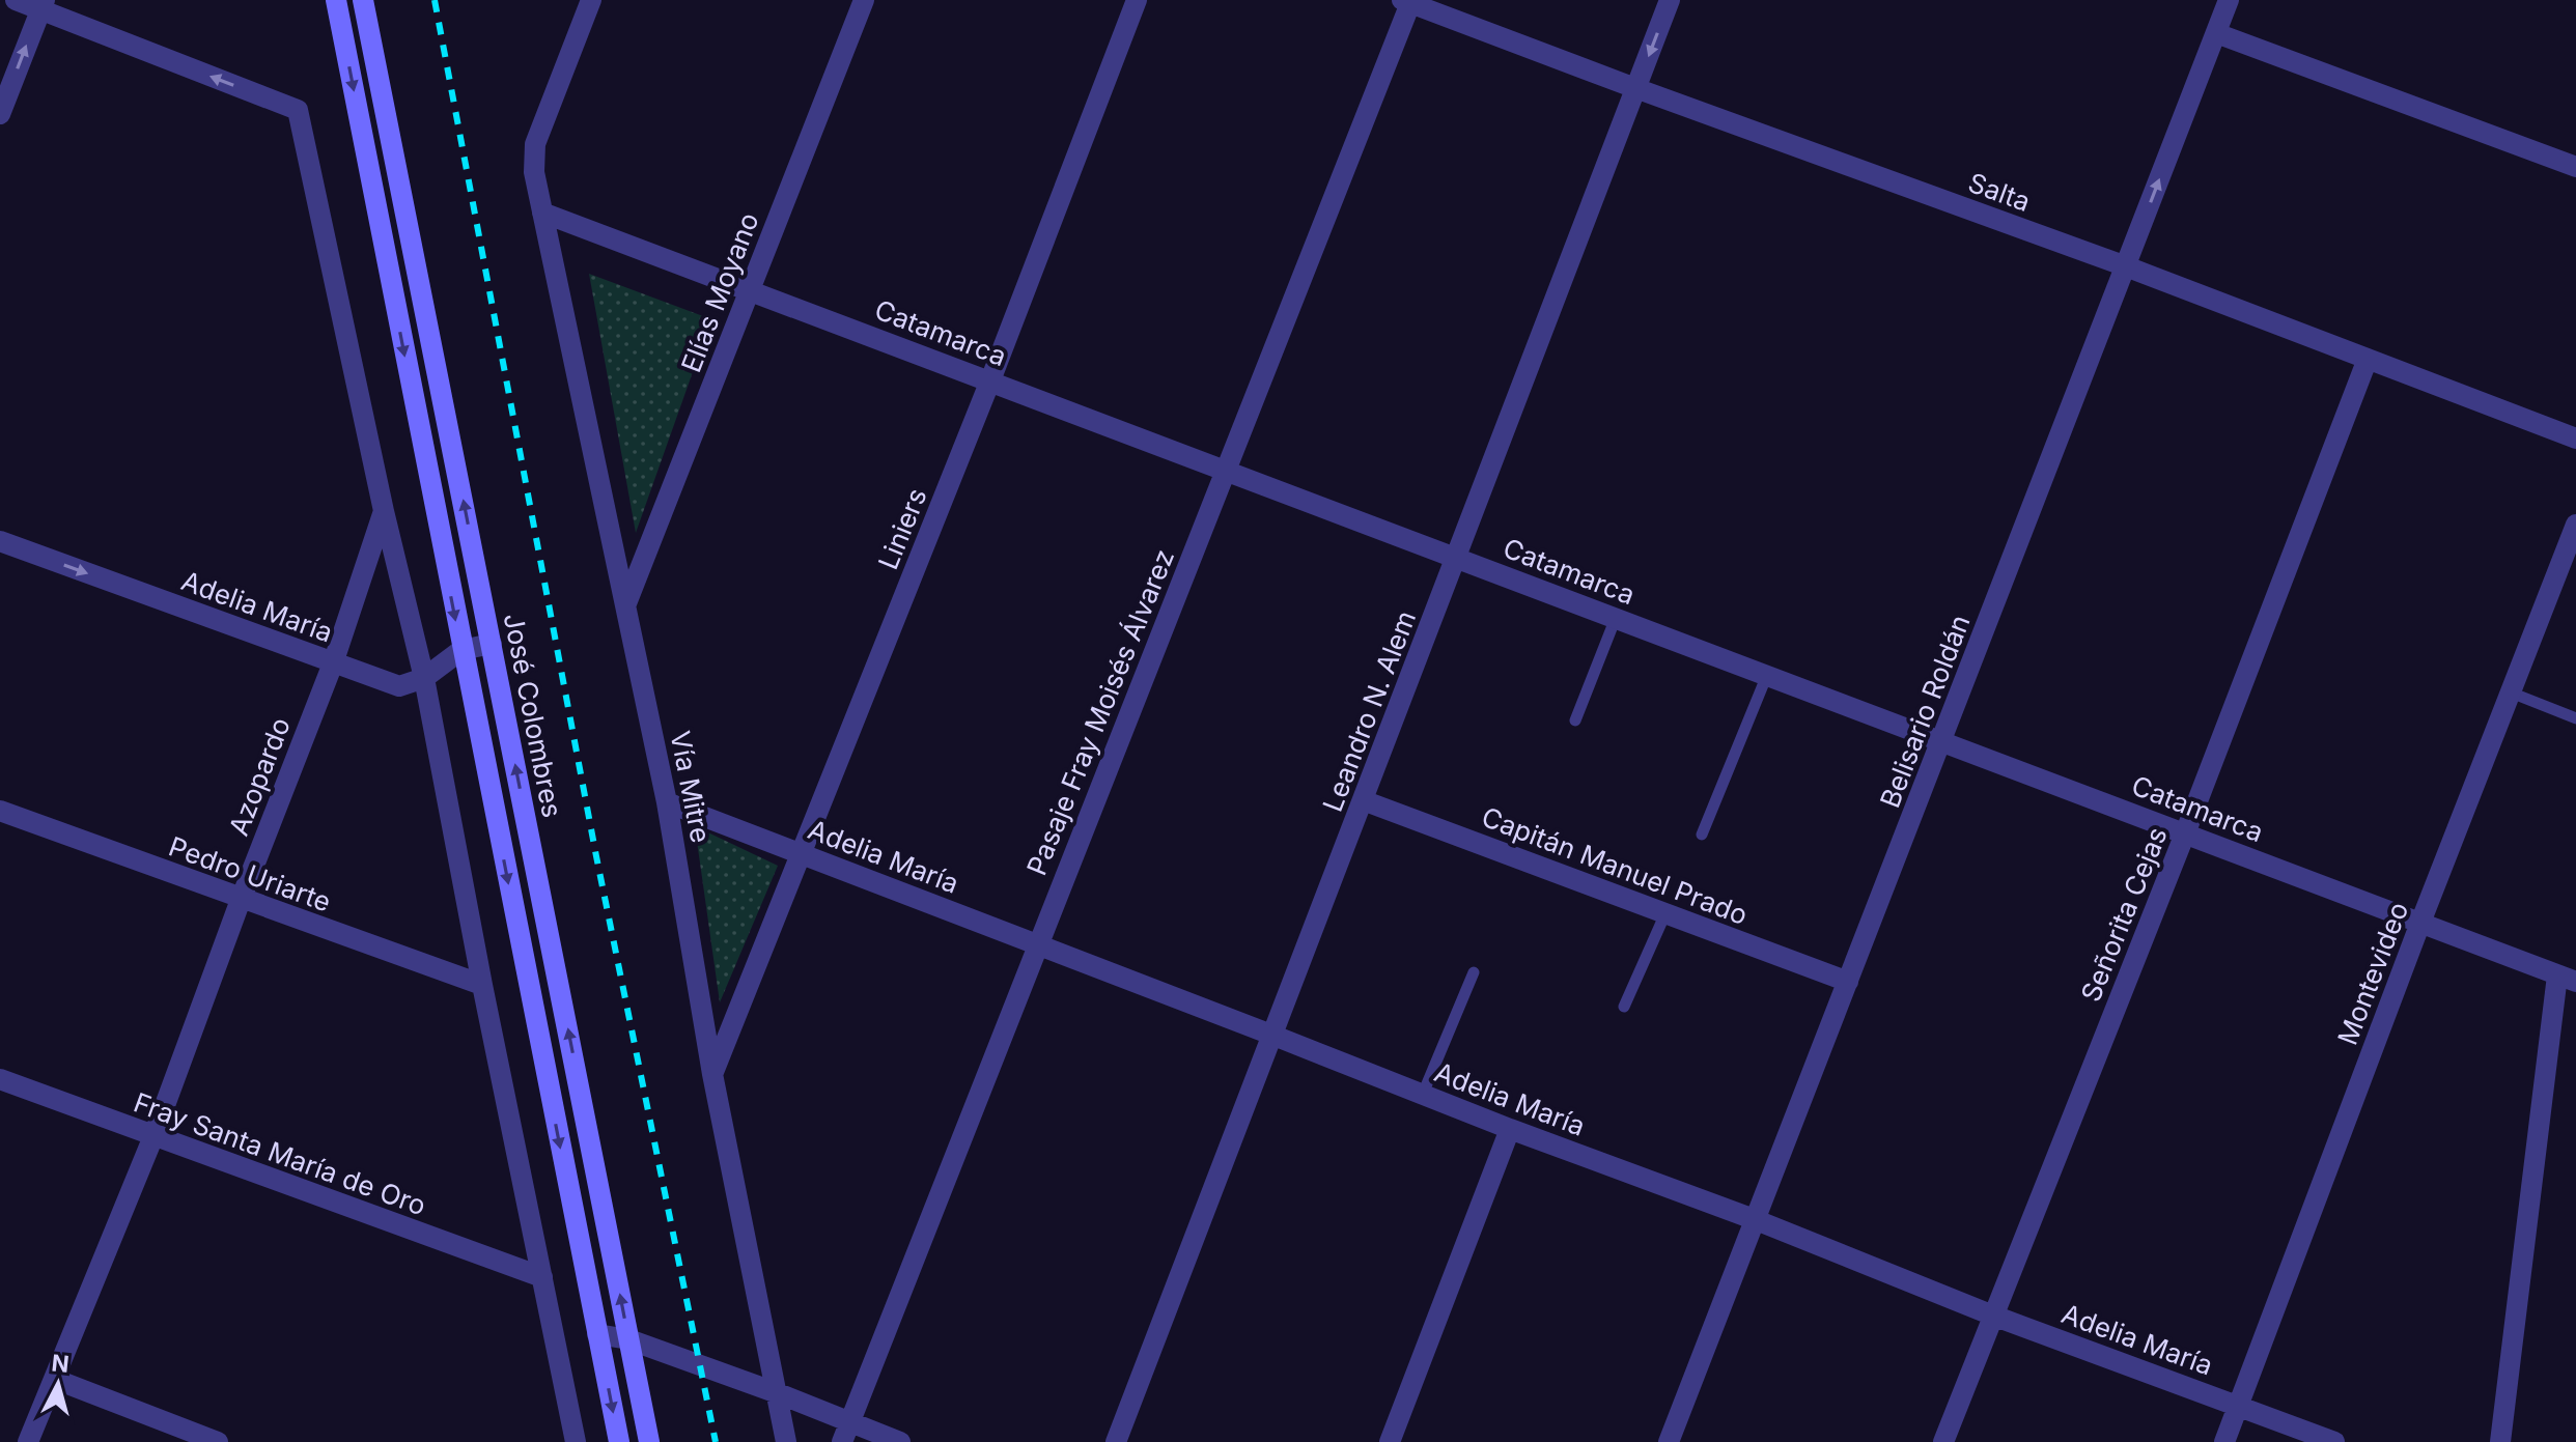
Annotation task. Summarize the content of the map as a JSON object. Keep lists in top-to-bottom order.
{
  "streets": {
    "main road": ["José Colombres"],
    "street": [
      "Salta",
      "Elías Moyano",
      "Catamarca",
      "Liniers",
      "Adelia María",
      "Leandro N. Alem",
      "Belisario Roldán",
      "Pasaje Fray Moisés Álvarez",
      "Azopardo",
      "Vía Mitre",
      "Capitán Manuel Prado",
      "Pedro Uriarte",
      "Señorita Cejas",
      "Montevideo",
      "Fray Santa María de Oro"
    ]
  },
  "crossings": [
    ["Salta", "Leandro N. Alem"],
    ["Salta", "Belisario Roldán"],
    ["Salta", "Pasaje Fray Moisés Álvarez"],
    ["Salta", "Señorita Cejas"],
    ["Elías Moyano", "Catamarca"],
    ["Elías Moyano", "Vía Mitre"],
    ["Catamarca", "Liniers"],
    ["Catamarca", "Leandro N. Alem"],
    ["Catamarca", "Belisario Roldán"],
    ["Catamarca", "Pasaje Fray Moisés Álvarez"],
    ["Catamarca", "Vía Mitre"],
    ["Catamarca", "Señorita Cejas"],
    ["Catamarca", "Montevideo"],
    ["Liniers", "Adelia María"],
    ["Liniers", "Vía Mitre"],
    ["Adelia María", "Leandro N. Alem"],
    ["Adelia María", "Belisario Roldán"],
    ["Adelia María", "Pasaje Fray Moisés Álvarez"],
    ["Adelia María", "Azopardo"],
    ["Adelia María", "Vía Mitre"],
    ["Adelia María", "Señorita Cejas"],
    ["Adelia María", "Montevideo"],
    ["Leandro N. Alem", "Capitán Manuel Prado"],
    ["Belisario Roldán", "Capitán Manuel Prado"],
    ["Azopardo", "Pedro Uriarte"],
    ["Azopardo", "Fray Santa María de Oro"]
  ],
  "north": "top"
}
